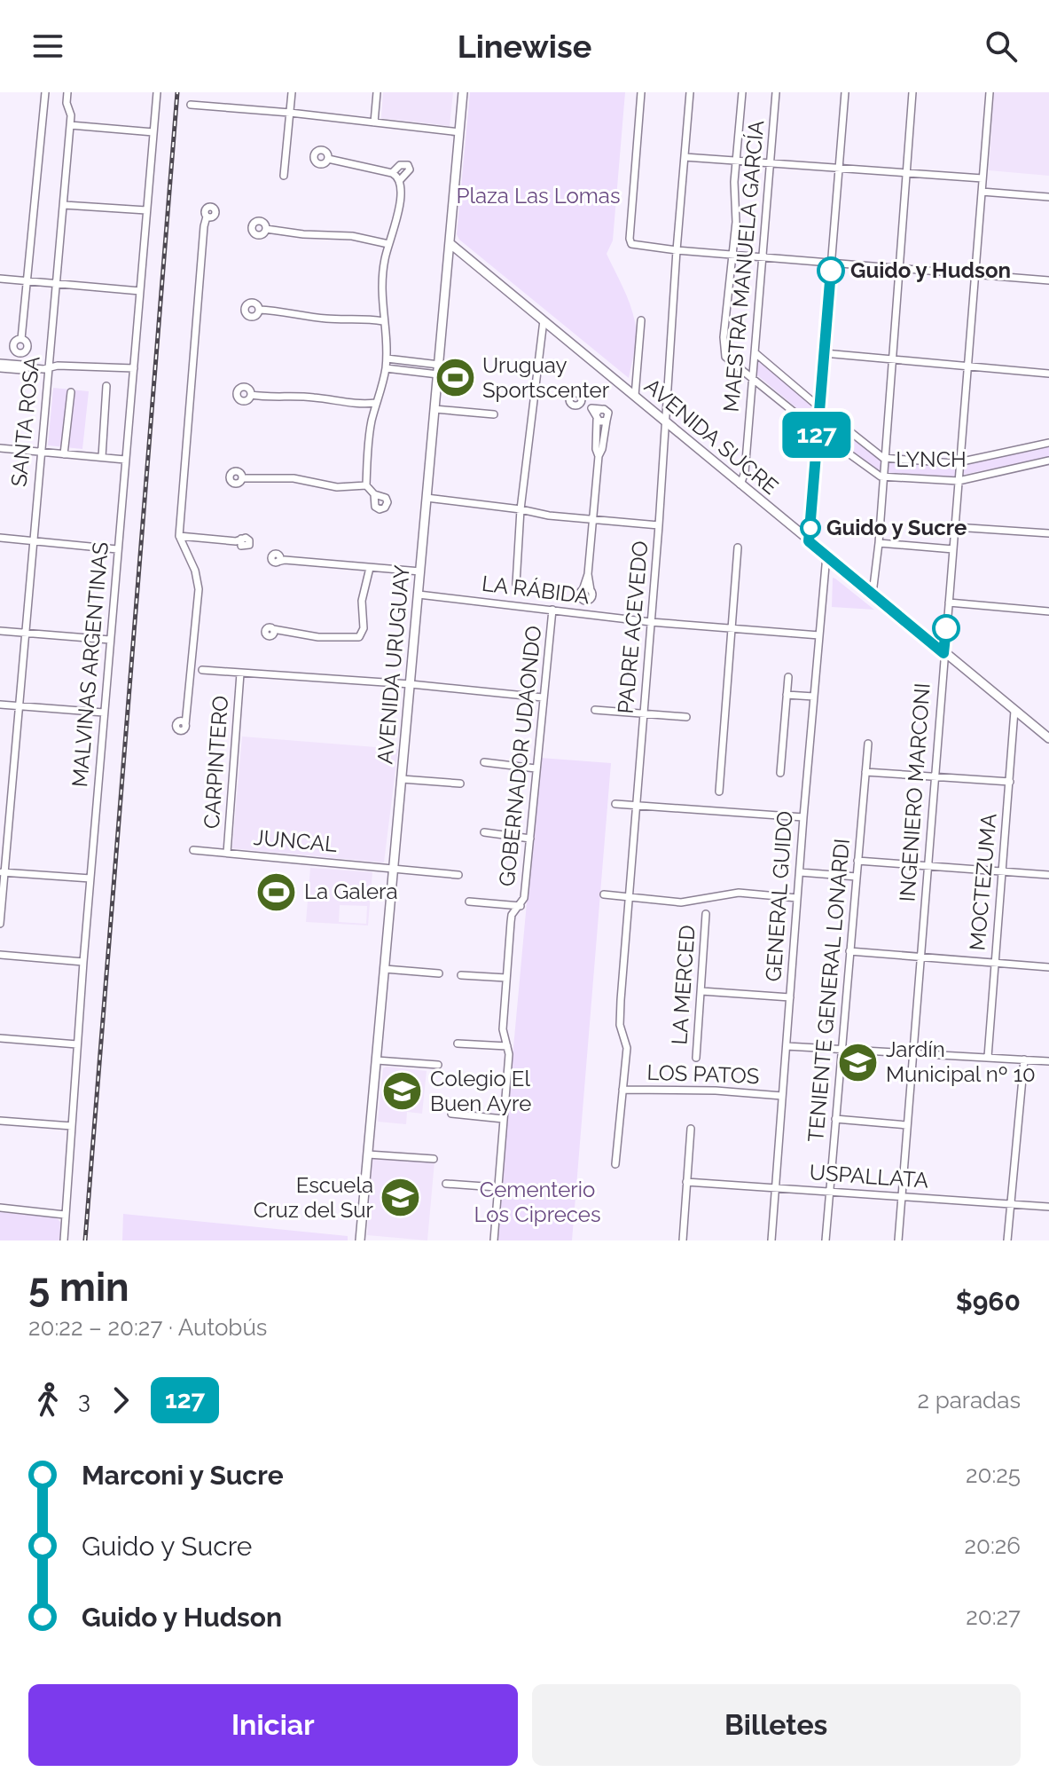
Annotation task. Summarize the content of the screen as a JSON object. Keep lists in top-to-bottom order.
{
  "streets": {
    "main road": ["AVENIDA SUCRE", "AVENIDA URUGUAY"],
    "street": [
      "MAESTRA MANUELA GARCÍA",
      "SANTA ROSA",
      "LYNCH",
      "LA RÁBIDA",
      "PADRE ACEVEDO",
      "MALVINAS ARGENTINAS",
      "GOBERNADOR UDAONDO",
      "CARPINTERO",
      "INGENIERO MARCONI",
      "JUNCAL",
      "MOCTEZUMA",
      "GENERAL GUIDO",
      "LA MERCED",
      "TENIENTE GENERAL LONARDI",
      "LOS PATOS",
      "USPALLATA"
    ]
  },
  "crossings": [
    ["MAESTRA MANUELA GARCÍA", "AVENIDA SUCRE"],
    ["MAESTRA MANUELA GARCÍA", "LYNCH"],
    ["AVENIDA SUCRE", "PADRE ACEVEDO"],
    ["AVENIDA SUCRE", "AVENIDA URUGUAY"],
    ["AVENIDA SUCRE", "INGENIERO MARCONI"],
    ["AVENIDA SUCRE", "MOCTEZUMA"],
    ["AVENIDA SUCRE", "GENERAL GUIDO"],
    ["LYNCH", "INGENIERO MARCONI"],
    ["LA RÁBIDA", "PADRE ACEVEDO"],
    ["LA RÁBIDA", "AVENIDA URUGUAY"],
    ["LA RÁBIDA", "GOBERNADOR UDAONDO"],
    ["LA RÁBIDA", "GENERAL GUIDO"],
    ["PADRE ACEVEDO", "LOS PATOS"],
    ["AVENIDA URUGUAY", "JUNCAL"],
    ["CARPINTERO", "JUNCAL"],
    ["INGENIERO MARCONI", "USPALLATA"],
    ["GENERAL GUIDO", "LOS PATOS"],
    ["GENERAL GUIDO", "USPALLATA"],
    ["TENIENTE GENERAL LONARDI", "USPALLATA"]
  ],
  "parks": ["Plaza Las Lomas", "Cementerio Los Cipreces"],
  "places": {
    "other": ["Guido y Hudson", "Guido y Sucre"],
    "sports": ["Uruguay Sportscenter", "La Galera"],
    "school or university": ["Jardín Municipal nº 10", "Colegio El Buen Ayre", "Escuela Cruz del Sur"]
  },
  "lines": ["bus line 127"],
  "page": {
    "header": "Linewise",
    "on_map": "127",
    "heading": ["5 min", "20:22 – 20:27 · Autobús", "$960"],
    "legs": ["3", "127", "2 paradas"],
    "list": [
      {
        "name": "Marconi y Sucre",
        "value": "20:25"
      },
      {
        "name": "Guido y Sucre",
        "value": "20:26"
      },
      {
        "name": "Guido y Hudson",
        "value": "20:27"
      }
    ],
    "buttons": ["Iniciar", "Billetes"]
  }
}
